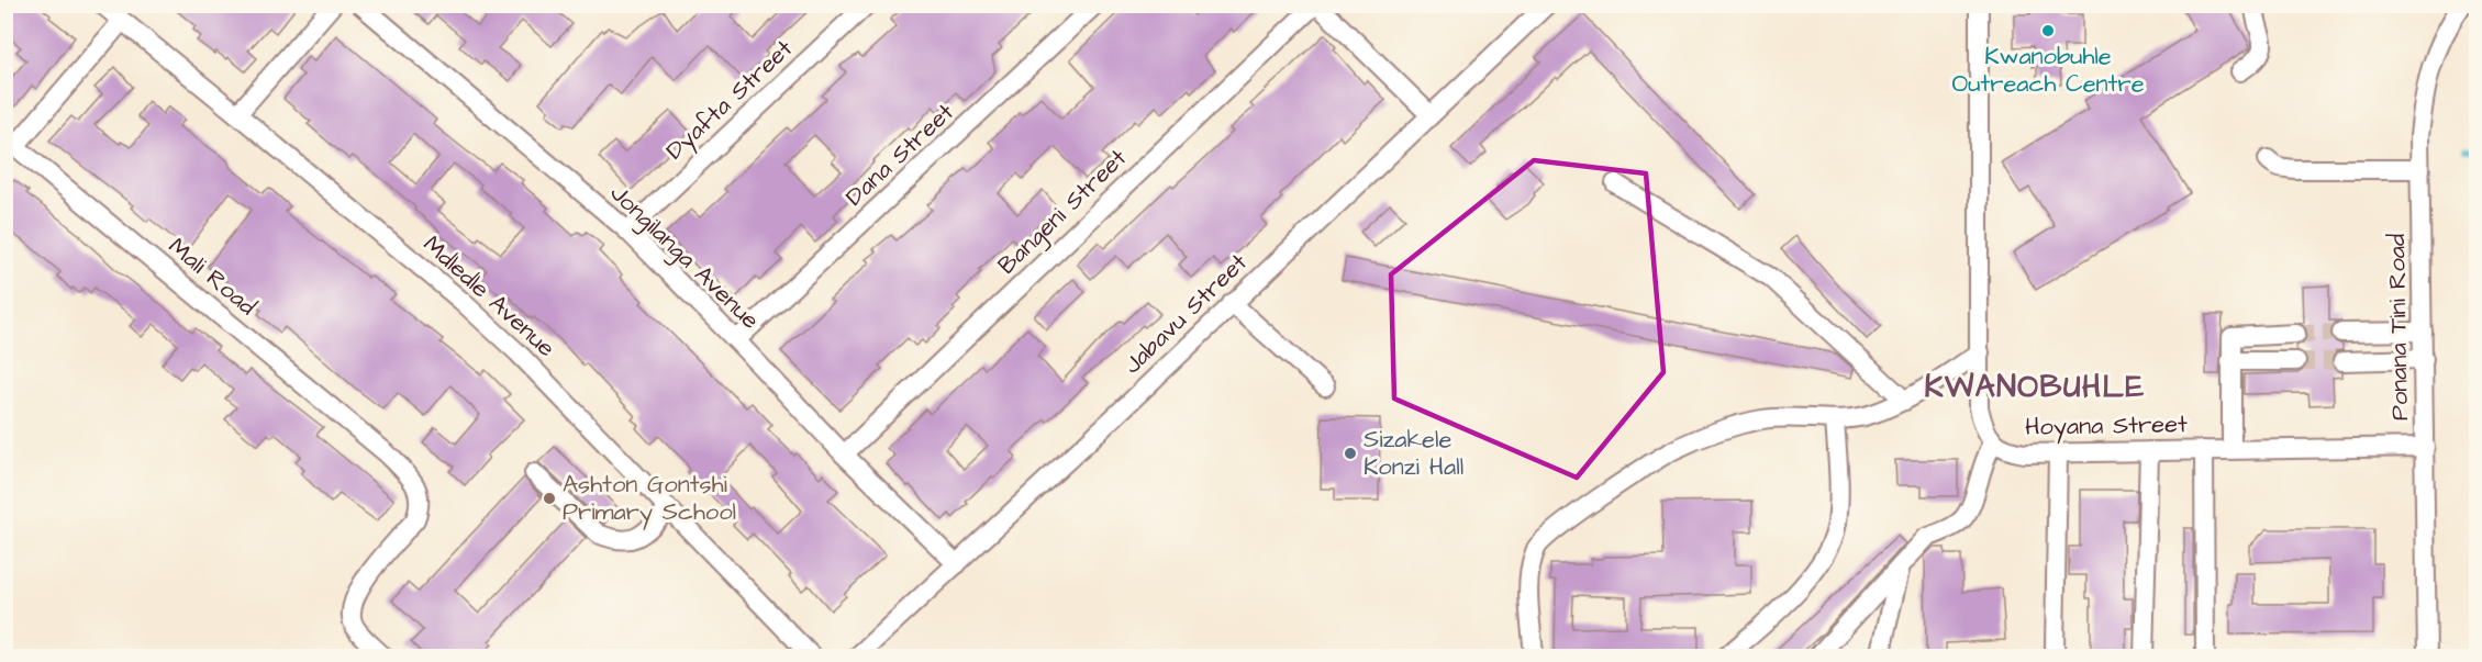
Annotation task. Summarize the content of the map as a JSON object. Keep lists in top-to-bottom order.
{
  "streets": {
    "street": [
      "Dyafta Street",
      "Dana Street",
      "Bangeni Street",
      "Jongilanga Avenue",
      "Mali Road",
      "Mdledle Avenue",
      "Jabavu Street",
      "Ponana Tini Road",
      "Hoyana Street"
    ]
  },
  "crossings": [
    ["Dyafta Street", "Jongilanga Avenue"],
    ["Dana Street", "Jongilanga Avenue"],
    ["Bangeni Street", "Jongilanga Avenue"],
    ["Jongilanga Avenue", "Jabavu Street"],
    ["Ponana Tini Road", "Hoyana Street"]
  ],
  "districts": ["KWANOBUHLE"],
  "places": ["Kwanobuhle Outreach Centre", "Sizakele Konzi Hall", "Ashton Gontshi Primary School"]
}
